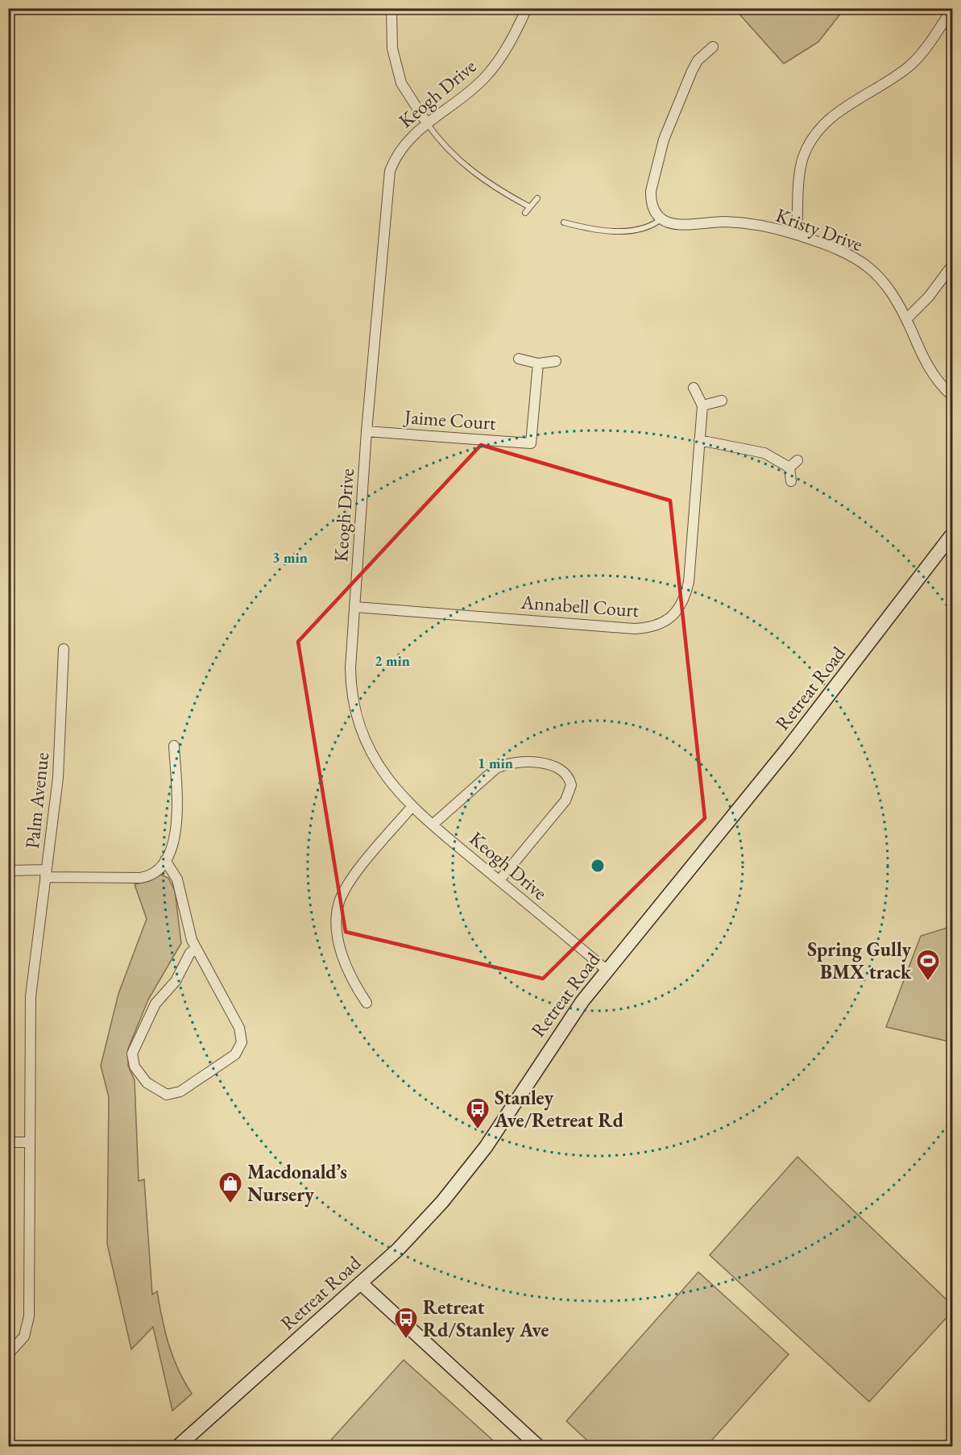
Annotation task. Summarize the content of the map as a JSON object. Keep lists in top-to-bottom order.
{
  "streets": {
    "street": [
      "Keogh Drive",
      "Kristy Drive",
      "Jaime Court",
      "Annabell Court",
      "Retreat Road",
      "Palm Avenue"
    ]
  },
  "crossings": [
    ["Keogh Drive", "Jaime Court"],
    ["Keogh Drive", "Annabell Court"],
    ["Keogh Drive", "Retreat Road"]
  ],
  "places": {
    "sports": ["Spring Gully BMX track"],
    "bus stop": ["Stanley Ave/Retreat Rd", "Retreat Rd/Stanley Ave"],
    "shop": ["Macdonald’s Nursery"]
  },
  "rings": ["3 min", "2 min", "1 min"]
}
